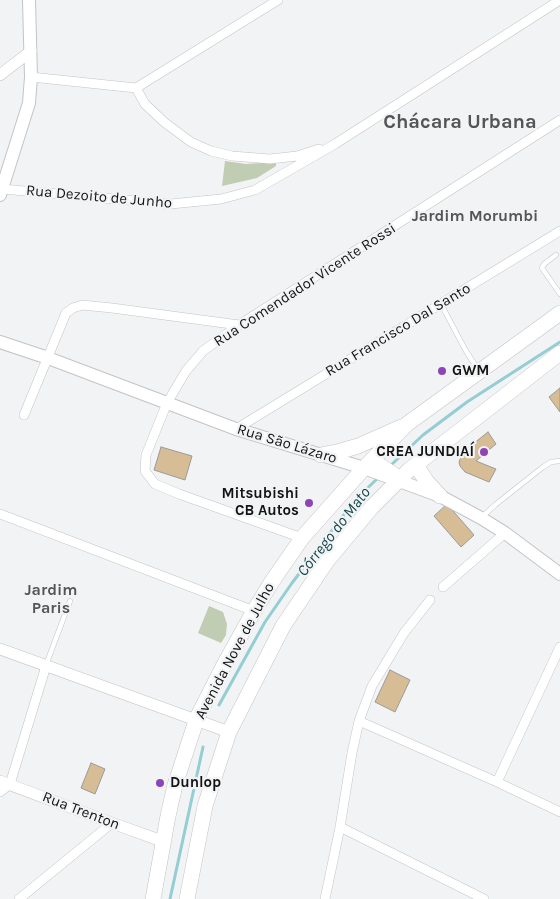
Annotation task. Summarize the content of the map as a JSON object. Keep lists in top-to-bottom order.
{
  "streets": {
    "main road": ["Rua São Lázaro", "Avenida Nove de Julho"],
    "street": [
      "Rua Dezoito de Junho",
      "Rua Comendador Vicente Rossi",
      "Rua Francisco Dal Santo",
      "Rua Trenton"
    ]
  },
  "crossings": [
    ["Rua Comendador Vicente Rossi", "Rua São Lázaro"],
    ["Rua Comendador Vicente Rossi", "Avenida Nove de Julho"],
    ["Rua Francisco Dal Santo", "Rua São Lázaro"],
    ["Rua São Lázaro", "Avenida Nove de Julho"],
    ["Avenida Nove de Julho", "Rua Trenton"]
  ],
  "districts": ["Chácara Urbana", "Jardim Morumbi", "Jardim Paris"],
  "water": ["Córrego do Mato"],
  "places": [
    "GWM",
    "CREA JUNDIAÍ",
    "Mitsubishi CB Autos",
    "Dunlop"
  ]
}
